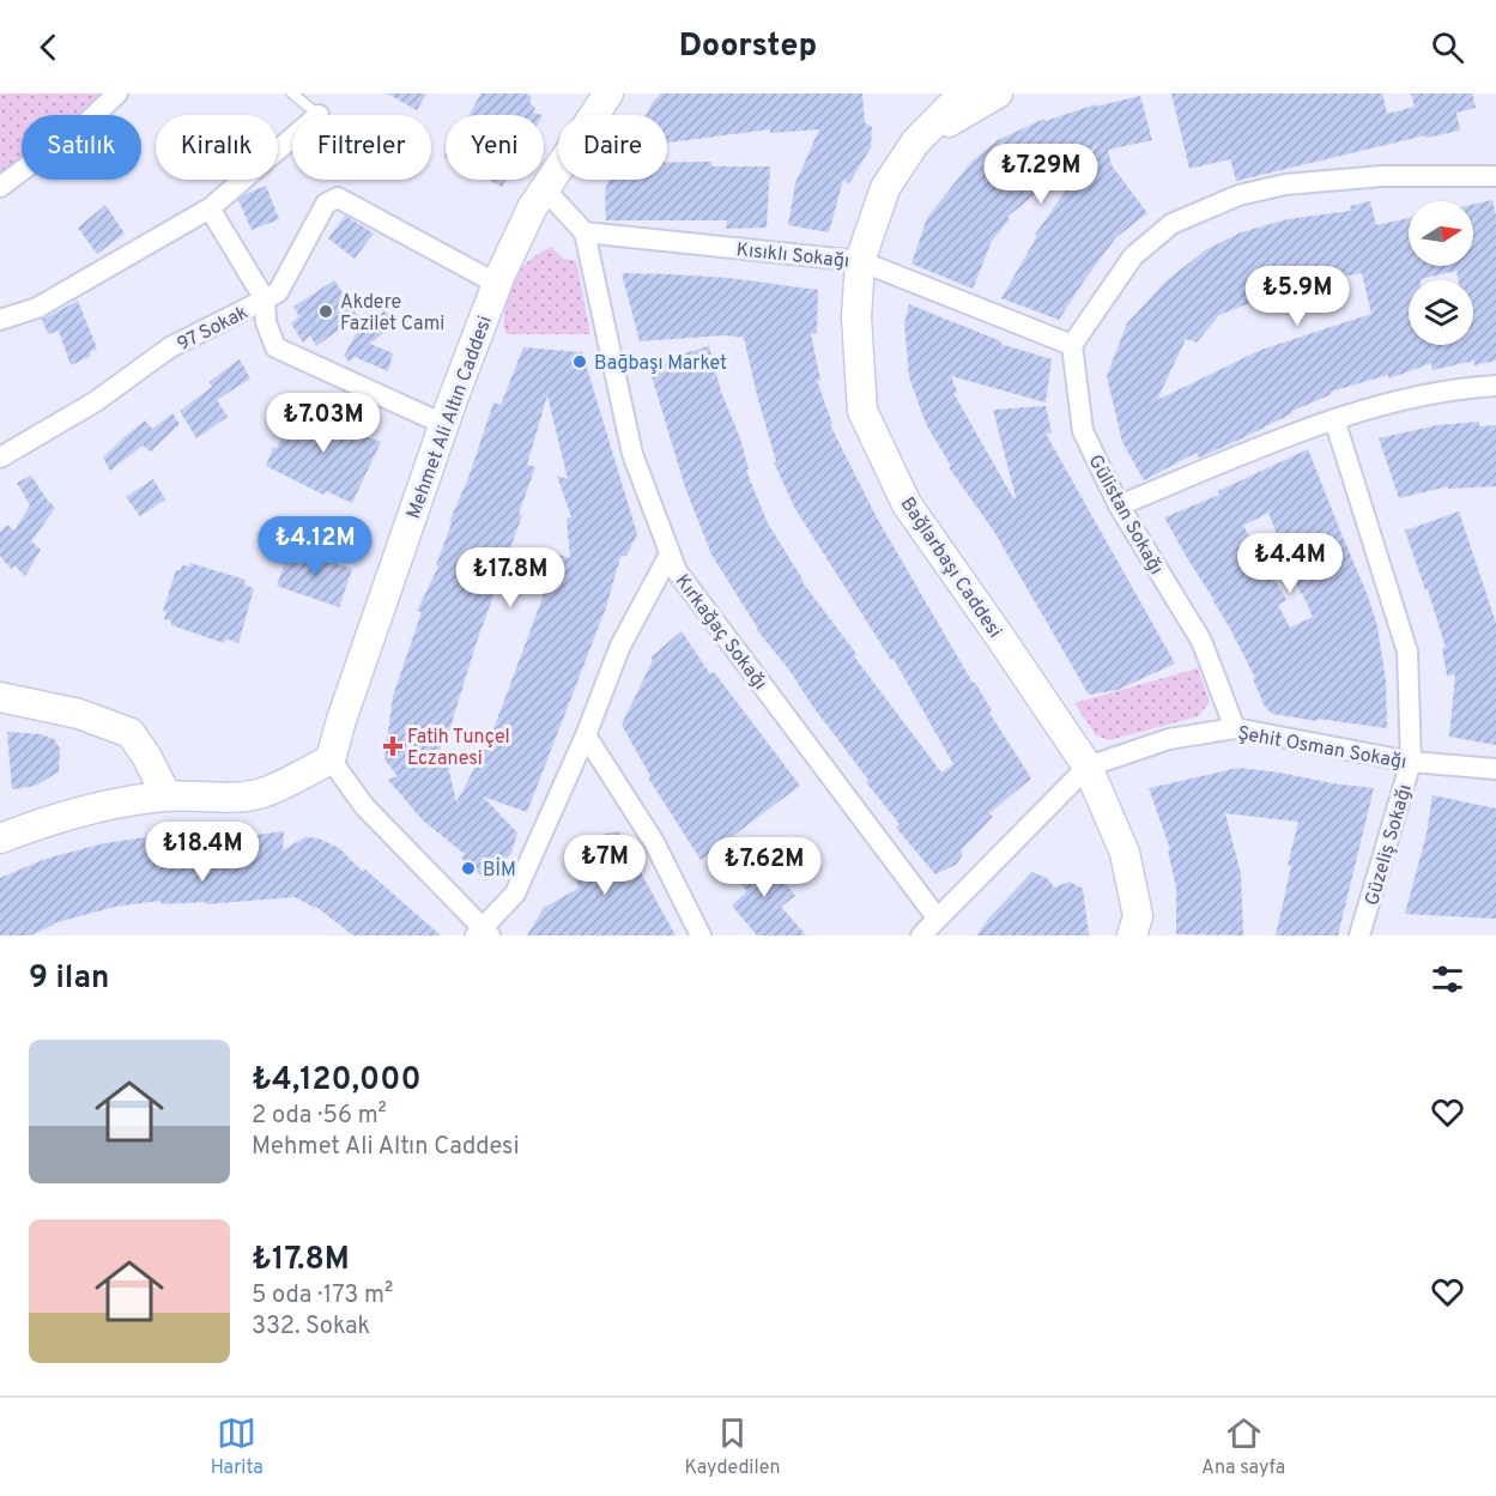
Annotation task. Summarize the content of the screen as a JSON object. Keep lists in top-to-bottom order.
{
  "streets": {
    "street": [
      "Kısıklı Sokağı",
      "97 Sokak",
      "Mehmet Ali Altın Caddesi",
      "Gülistan Sokağı",
      "Bağlarbaşı Caddesi",
      "Kırkağaç Sokağı",
      "Şehit Osman Sokağı",
      "Güzeliş Sokağı"
    ]
  },
  "crossings": [
    ["Kısıklı Sokağı", "Gülistan Sokağı"],
    ["Kısıklı Sokağı", "Bağlarbaşı Caddesi"],
    ["Kısıklı Sokağı", "Kırkağaç Sokağı"],
    ["97 Sokak", "Mehmet Ali Altın Caddesi"],
    ["Gülistan Sokağı", "Şehit Osman Sokağı"],
    ["Bağlarbaşı Caddesi", "Şehit Osman Sokağı"],
    ["Kırkağaç Sokağı", "Şehit Osman Sokağı"],
    ["Şehit Osman Sokağı", "Güzeliş Sokağı"]
  ],
  "places": {
    "other": ["Akdere Fazilet Cami", "Bağbaşı Market", "BİM"],
    "health": ["Fatih Tunçel Eczanesi"]
  },
  "north": "right",
  "page": {
    "header": "Doorstep",
    "chip": [
      "Satılık",
      "Kiralık",
      "Filtreler",
      "Yeni",
      "Daire"
    ],
    "price": [
      "₺7.29M",
      "₺5.9M",
      "₺7.03M",
      "₺4.12M",
      "₺4.4M",
      "₺17.8M",
      "₺18.4M",
      "₺7M",
      "₺7.62M"
    ],
    "heading": "9 ilan",
    "list": [
      {
        "name": "₺4,120,000",
        "note": "2 oda · 56 m² · Mehmet Ali Altın Caddesi"
      },
      {
        "name": "₺17.8M",
        "note": "5 oda · 173 m² · 332. Sokak"
      }
    ],
    "tabs": ["Harita", "Kaydedilen", "Ana sayfa"]
  }
}
